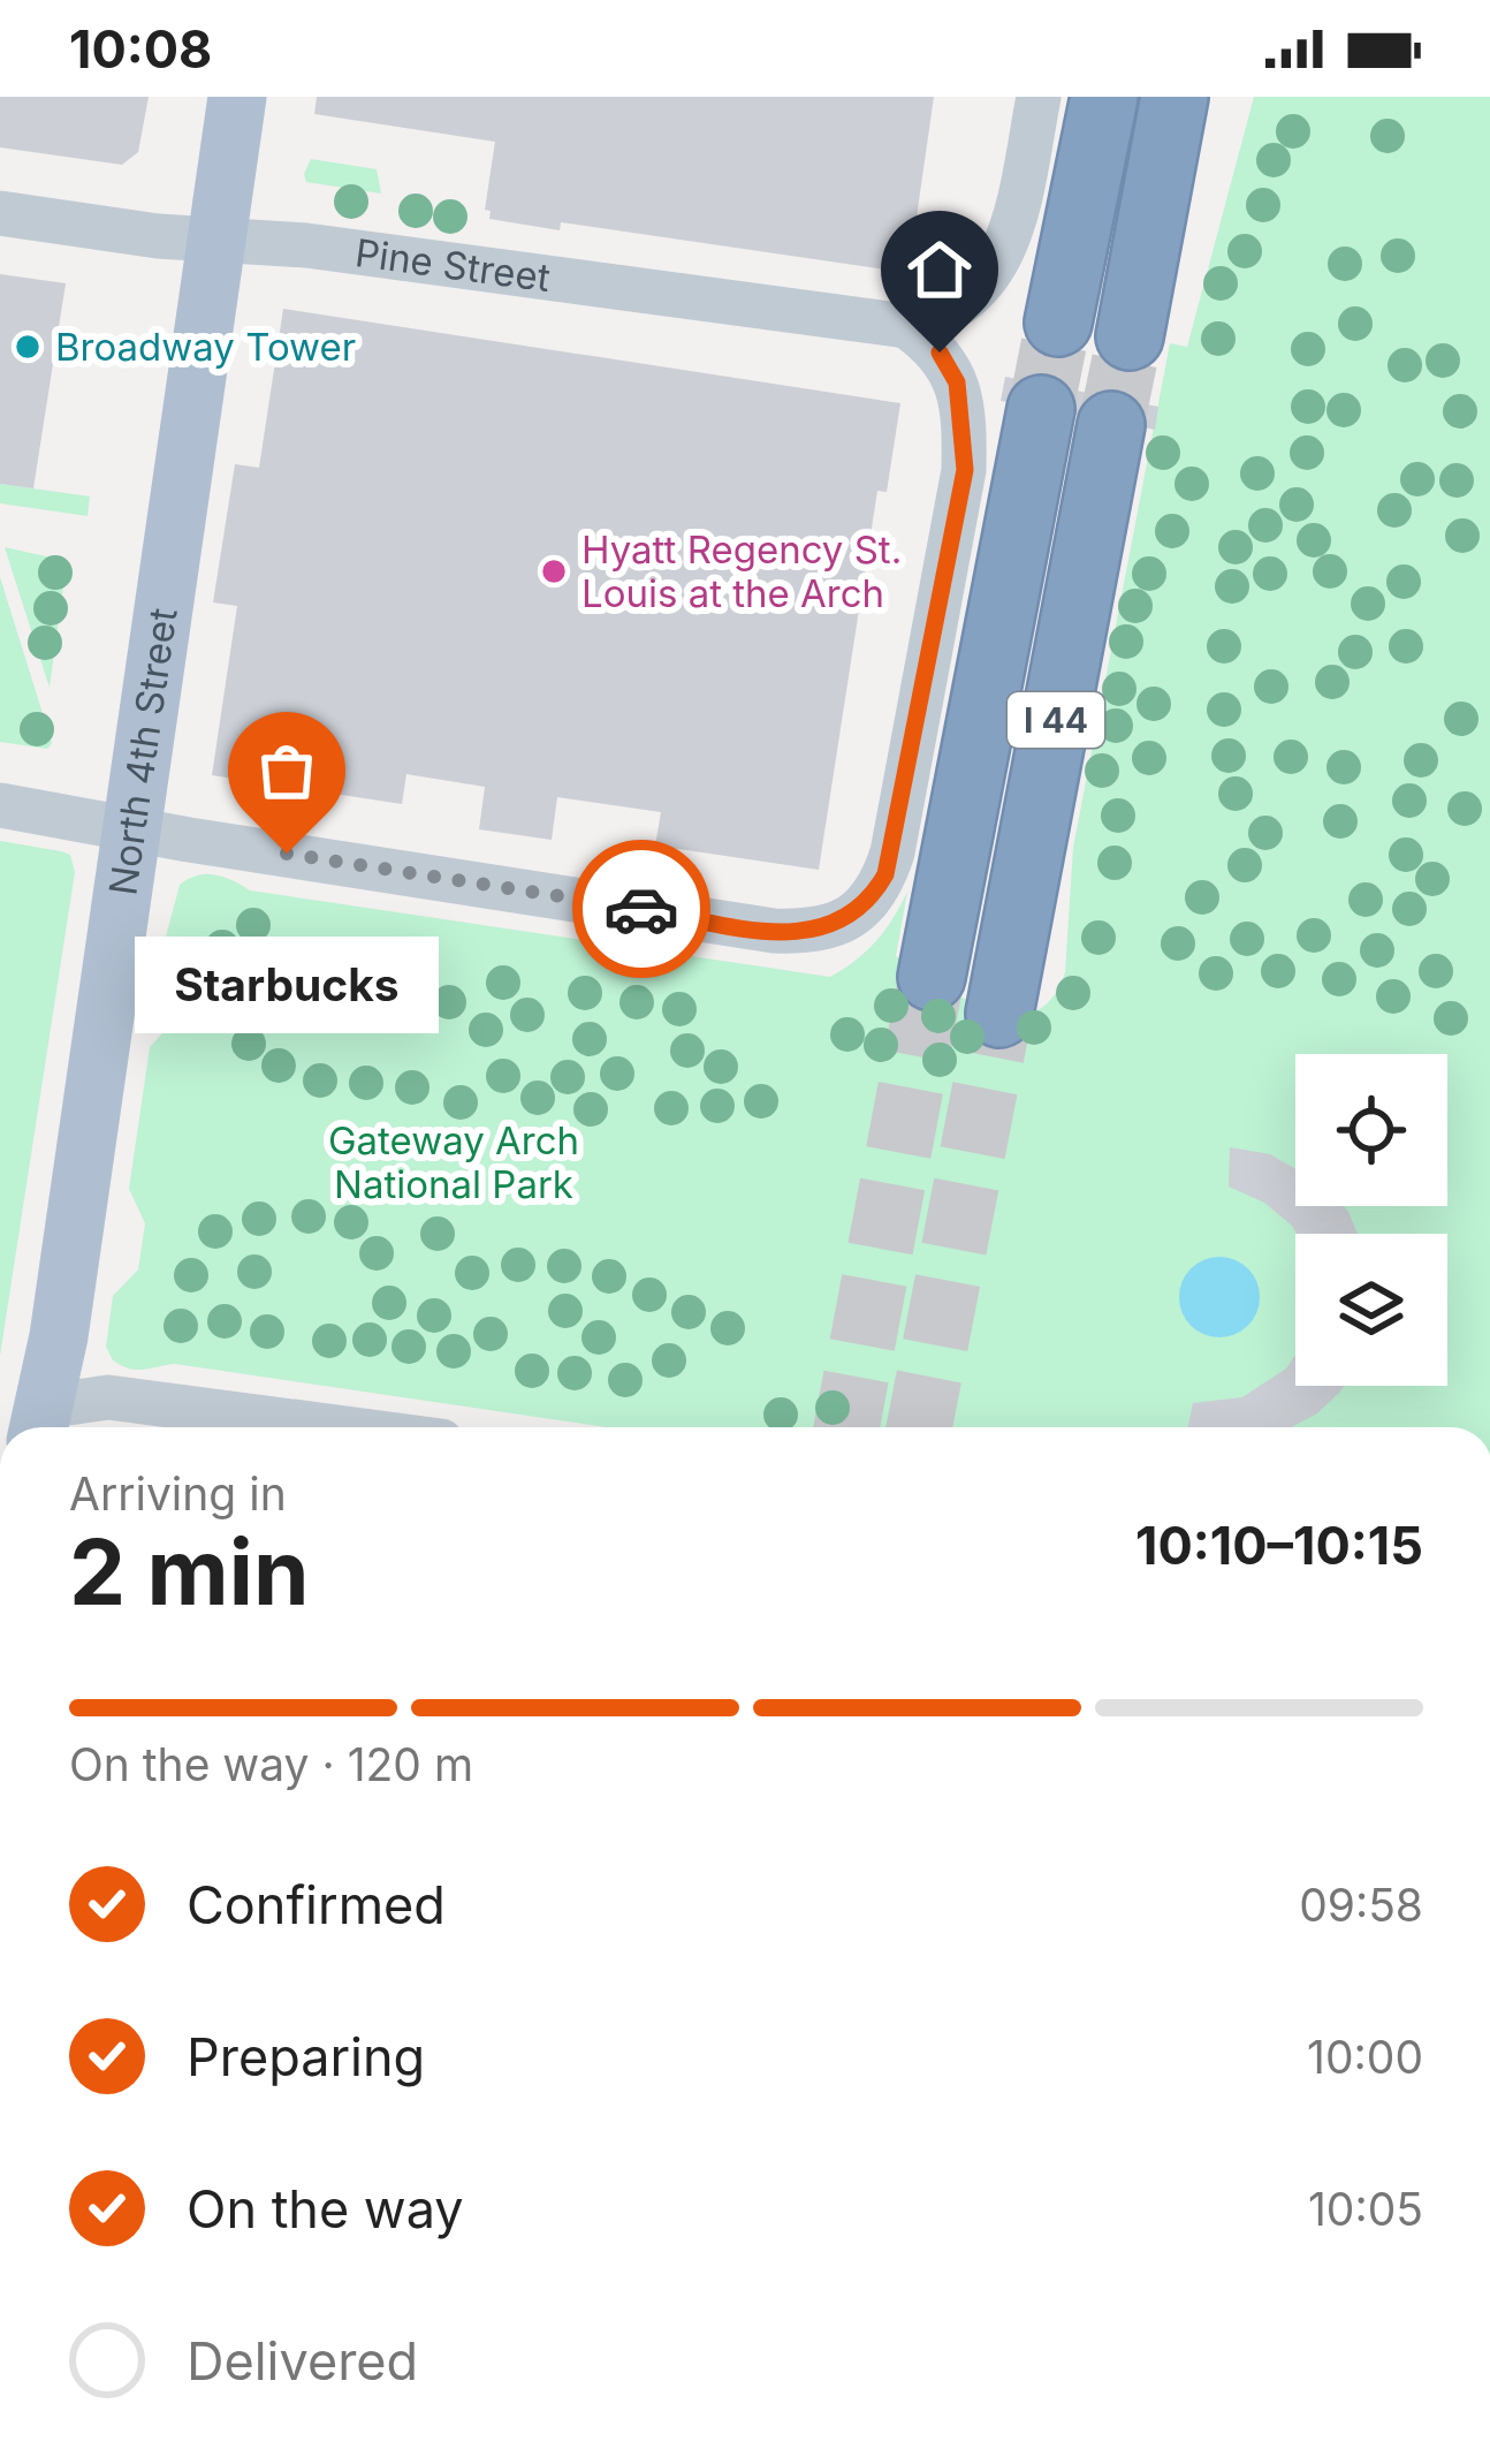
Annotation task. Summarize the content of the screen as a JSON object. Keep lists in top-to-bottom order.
{
  "streets": {
    "highway": ["I 44"],
    "main road": ["North 4th Street"],
    "street": ["Pine Street"]
  },
  "crossings": [
    ["Pine Street", "North 4th Street"]
  ],
  "parks": ["Gateway Arch National Park"],
  "places": ["Broadway Tower", "Hyatt Regency St. Louis at the Arch", "Starbucks"],
  "page": {
    "status": "10:08",
    "bubble": "Starbucks",
    "heading": ["2 min", "Arriving in", "10:10–10:15"],
    "bar": "On the way · 120 m",
    "list": [
      ["Confirmed", "09:58"],
      ["Preparing", "10:00"],
      ["On the way", "10:05"],
      "Delivered"
    ]
  }
}
